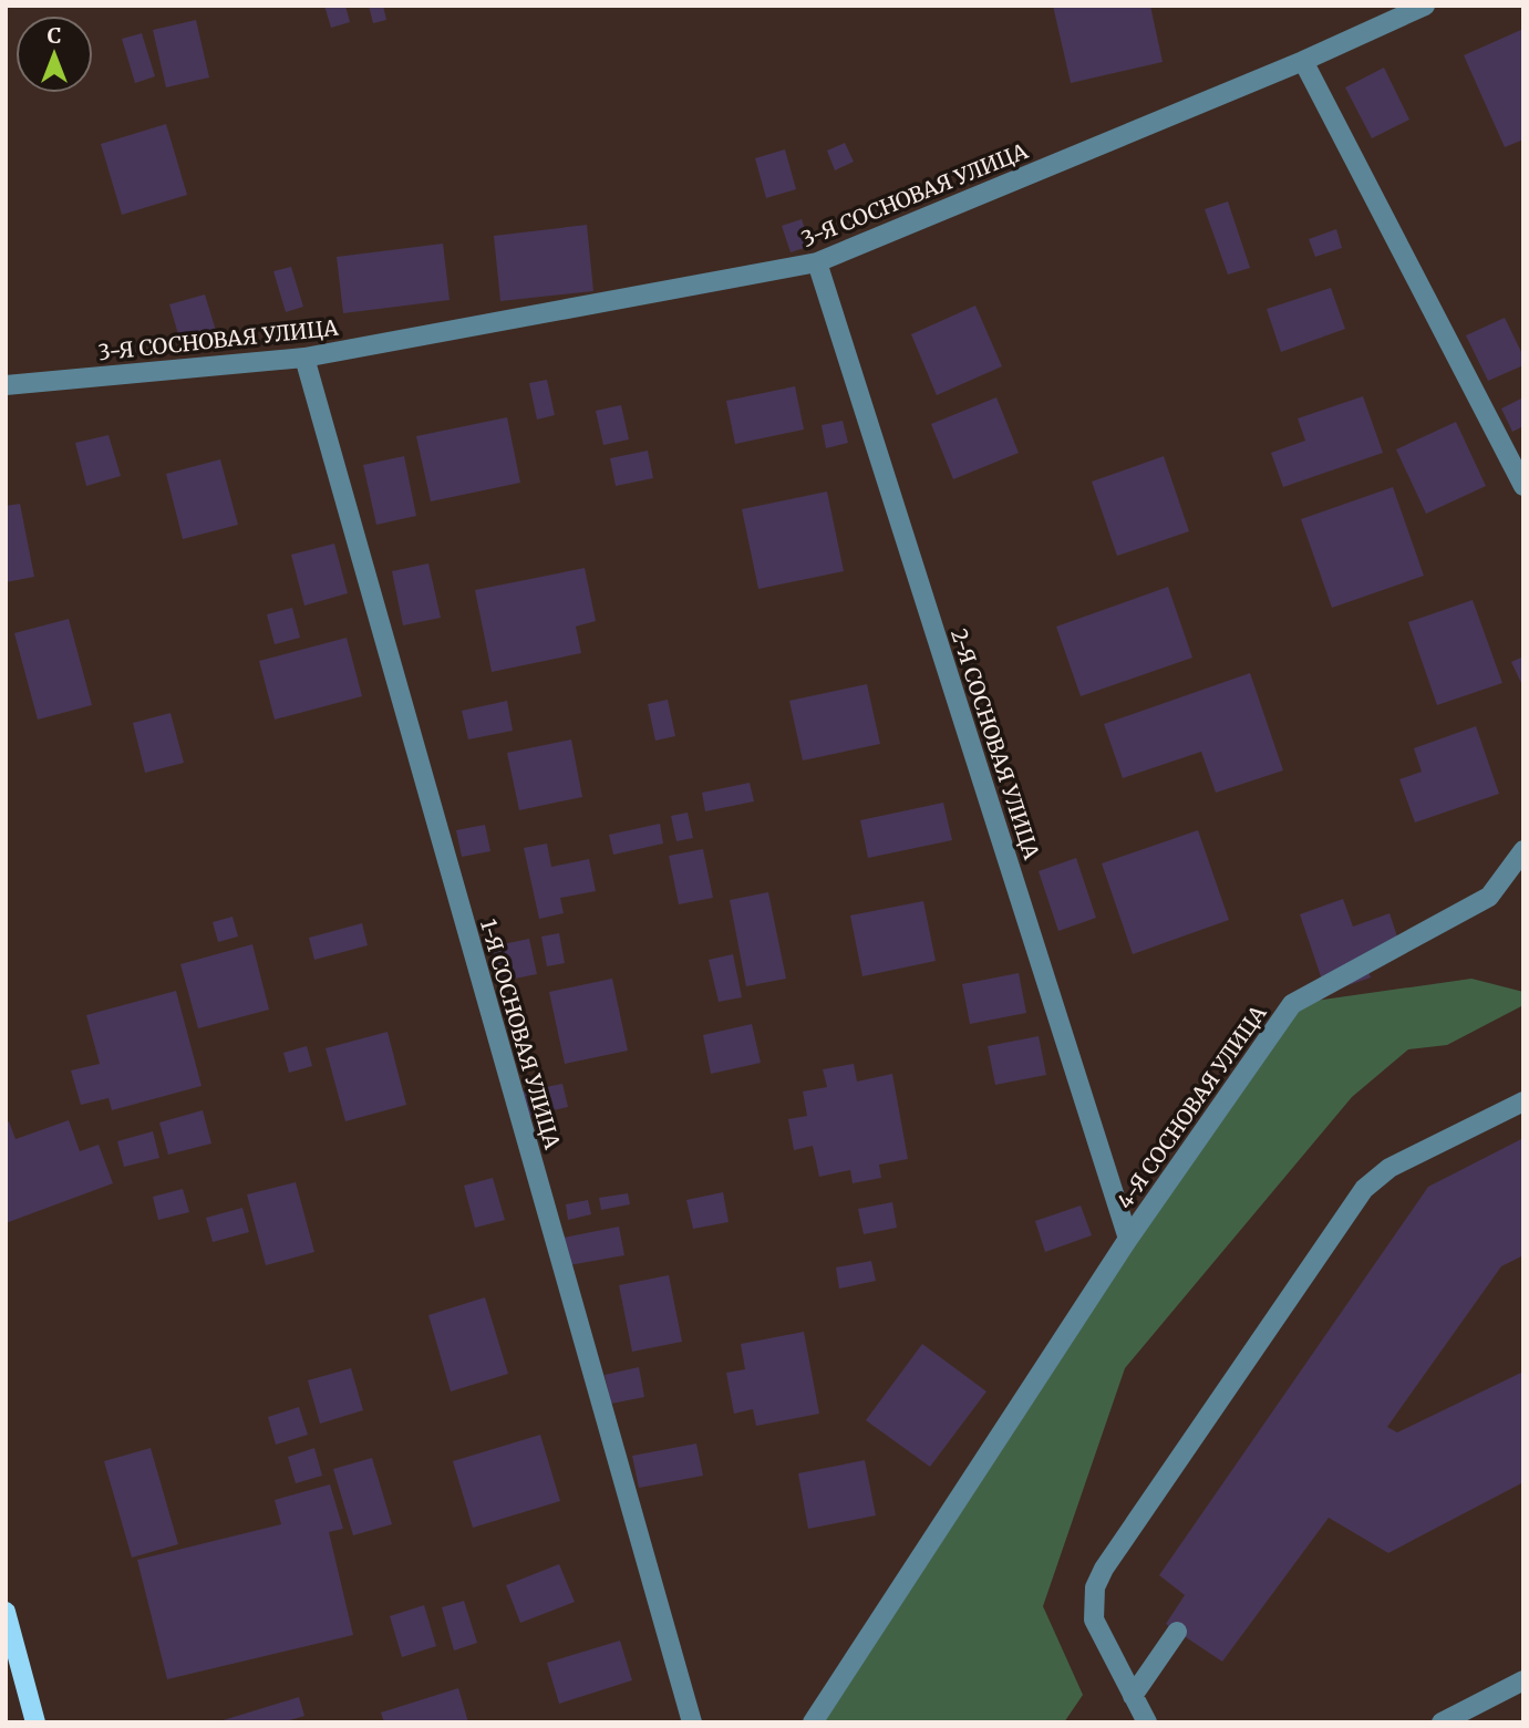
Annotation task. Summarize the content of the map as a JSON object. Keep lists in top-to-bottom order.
{
  "streets": {
    "street": [
      "3-Я СОСНОВАЯ УЛИЦА",
      "2-Я СОСНОВАЯ УЛИЦА",
      "1-Я СОСНОВАЯ УЛИЦА",
      "4-Я СОСНОВАЯ УЛИЦА"
    ]
  },
  "crossings": [
    ["3-Я СОСНОВАЯ УЛИЦА", "2-Я СОСНОВАЯ УЛИЦА"],
    ["3-Я СОСНОВАЯ УЛИЦА", "1-Я СОСНОВАЯ УЛИЦА"],
    ["2-Я СОСНОВАЯ УЛИЦА", "4-Я СОСНОВАЯ УЛИЦА"]
  ],
  "north": "top"
}
